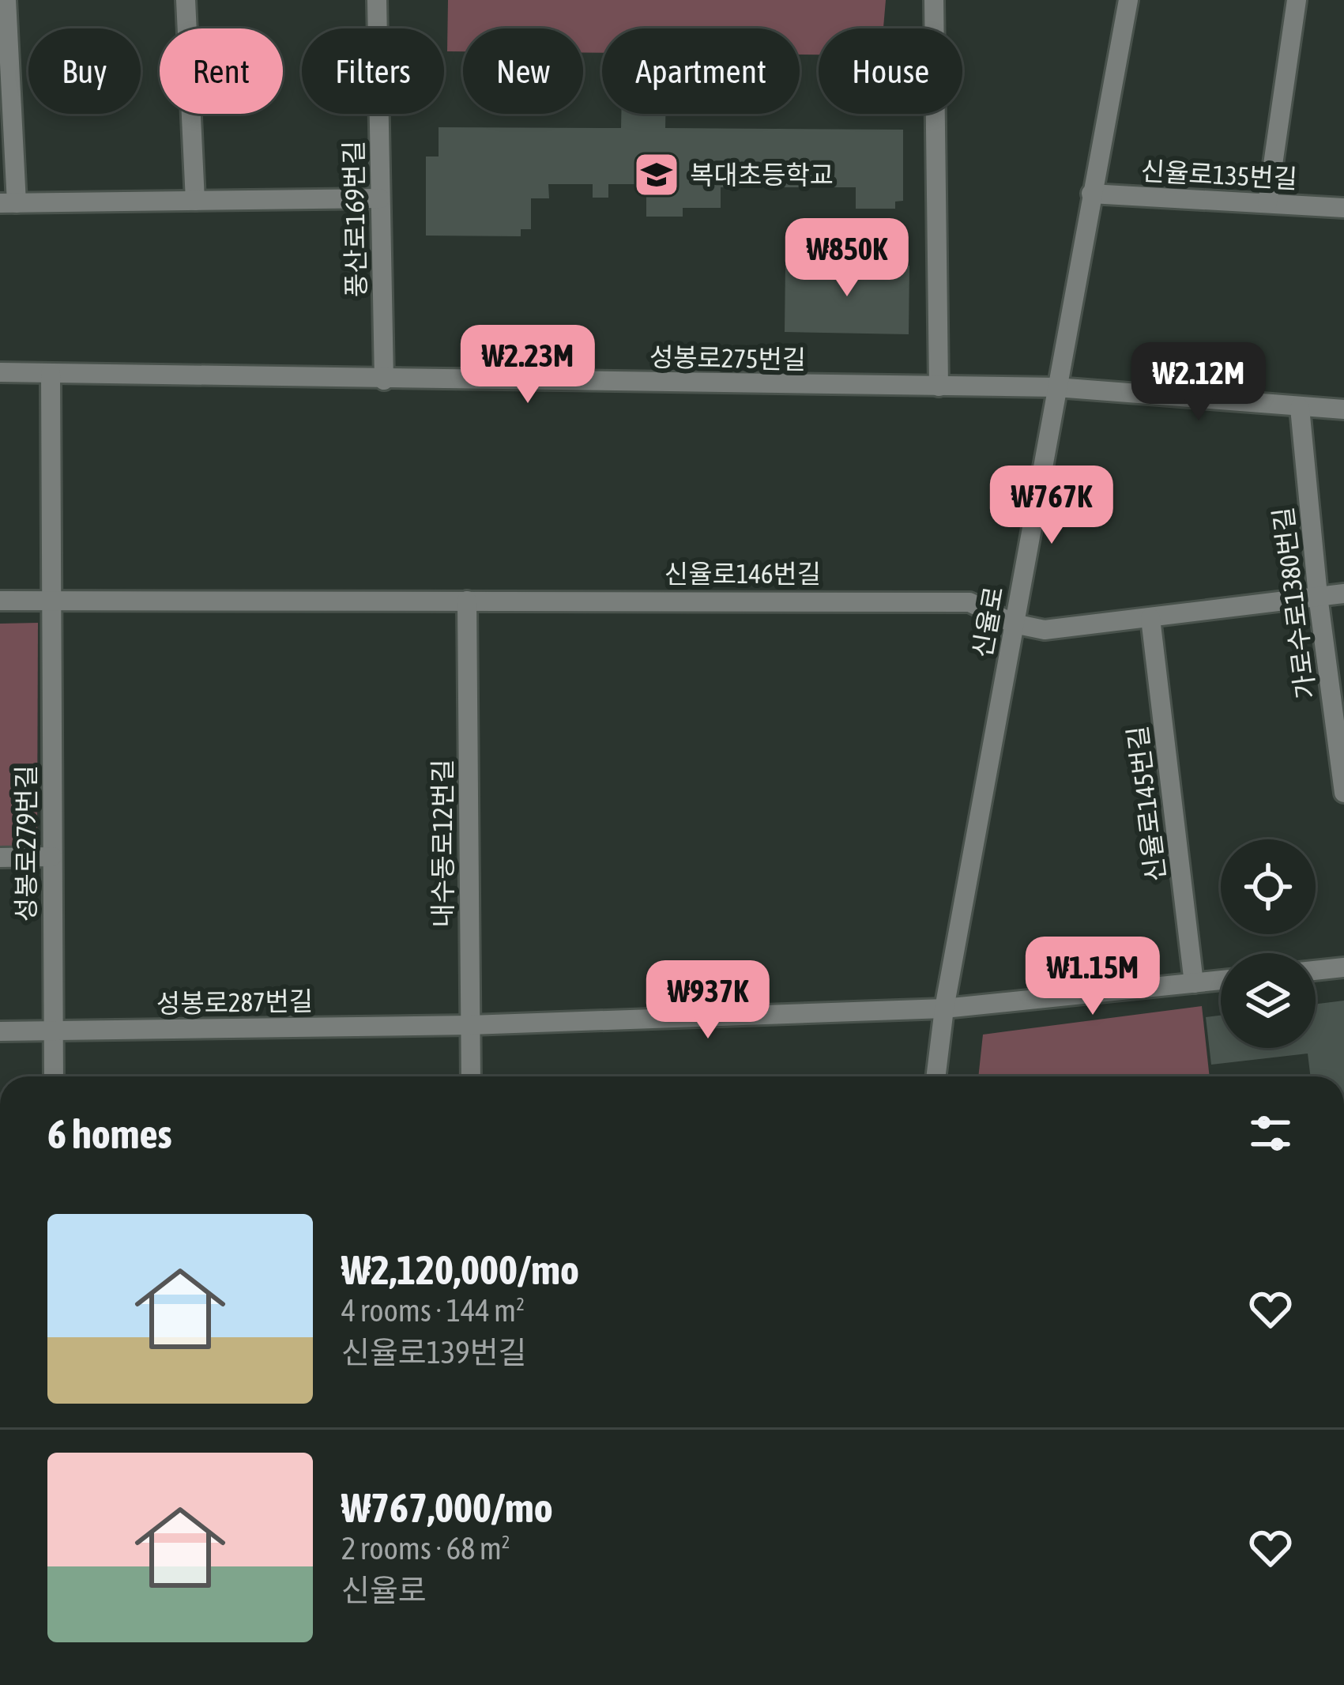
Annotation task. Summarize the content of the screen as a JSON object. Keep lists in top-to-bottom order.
{
  "streets": {
    "street": [
      "신율로135번길",
      "풍산로169번길",
      "성봉로275번길",
      "신율로146번길",
      "가로수로1380번길",
      "신율로",
      "신율로145번길",
      "성봉로279번길",
      "내수동로12번길",
      "성봉로287번길"
    ]
  },
  "crossings": [
    ["신율로135번길", "신율로"],
    ["풍산로169번길", "성봉로275번길"],
    ["성봉로275번길", "가로수로1380번길"],
    ["성봉로275번길", "신율로"],
    ["성봉로275번길", "성봉로279번길"],
    ["신율로146번길", "신율로"],
    ["신율로146번길", "내수동로12번길"],
    ["신율로", "성봉로287번길"],
    ["신율로145번길", "성봉로287번길"],
    ["성봉로279번길", "성봉로287번길"],
    ["내수동로12번길", "성봉로287번길"]
  ],
  "places": {
    "school or university": ["복대초등학교"]
  },
  "page": {
    "chip": [
      "Buy",
      "Rent",
      "Filters",
      "New",
      "Apartment",
      "House"
    ],
    "price": [
      "₩850K",
      "₩2.23M",
      "₩2.12M",
      "₩767K",
      "₩1.15M",
      "₩937K"
    ],
    "heading": "6 homes",
    "list": [
      {
        "name": "₩2,120,000/mo",
        "note": "4 rooms · 144 m² · 신율로139번길"
      },
      {
        "name": "₩767,000/mo",
        "note": "2 rooms · 68 m² · 신율로"
      }
    ]
  }
}
